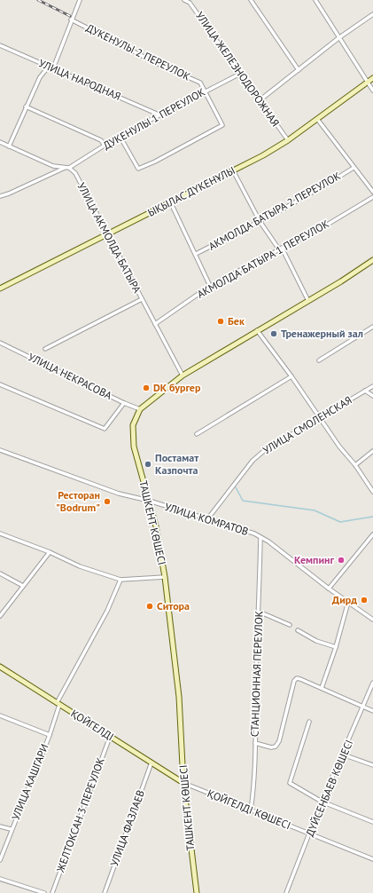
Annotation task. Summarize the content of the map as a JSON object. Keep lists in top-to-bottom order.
{
  "streets": {
    "main road": ["ЫҚЫЛАС ДҮКЕНҰЛЫ", "ТАШКЕНТ КӨШЕСІ", "ҚОЙГЕЛДІ"],
    "street": [
      "ДУКЕНУЛЫ 2 ПЕРЕУЛОК",
      "УЛИЦА ЖЕЛЕЗНОДОРОЖНАЯ",
      "УЛИЦА НАРОДНАЯ",
      "ДУКЕНУЛЫ 1 ПЕРЕУЛОК",
      "АКМОЛДА БАТЫРА 2 ПЕРЕУЛОК",
      "УЛИЦА АКМОЛДА БАТЫРА",
      "АКМОЛДА БАТЫРА 1 ПЕРЕУЛОК",
      "УЛИЦА НЕКРАСОВА",
      "УЛИЦА СМОЛЕНСКАЯ",
      "УЛИЦА КОМРАТОВ",
      "СТАНЦИОННАЯ ПЕРЕУЛОК",
      "УЛИЦА КАШГАРИ",
      "ДҮЙСЕНБАЕВ КӨШЕСІ",
      "ҚОЙГЕЛДІ КӨШЕСІ",
      "ЖЕЛТОКСАН 3 ПЕРЕУЛОК",
      "УЛИЦА ФАЗЛАЕВ"
    ]
  },
  "crossings": [
    ["ДУКЕНУЛЫ 2 ПЕРЕУЛОК", "ДУКЕНУЛЫ 1 ПЕРЕУЛОК"],
    ["УЛИЦА ЖЕЛЕЗНОДОРОЖНАЯ", "ДУКЕНУЛЫ 1 ПЕРЕУЛОК"],
    ["УЛИЦА ЖЕЛЕЗНОДОРОЖНАЯ", "ЫҚЫЛАС ДҮКЕНҰЛЫ"],
    ["УЛИЦА НАРОДНАЯ", "ДУКЕНУЛЫ 1 ПЕРЕУЛОК"],
    ["ДУКЕНУЛЫ 1 ПЕРЕУЛОК", "УЛИЦА АКМОЛДА БАТЫРА"],
    ["ЫҚЫЛАС ДҮКЕНҰЛЫ", "УЛИЦА АКМОЛДА БАТЫРА"],
    ["УЛИЦА АКМОЛДА БАТЫРА", "АКМОЛДА БАТЫРА 1 ПЕРЕУЛОК"],
    ["УЛИЦА АКМОЛДА БАТЫРА", "ТАШКЕНТ КӨШЕСІ"],
    ["УЛИЦА НЕКРАСОВА", "ТАШКЕНТ КӨШЕСІ"],
    ["УЛИЦА СМОЛЕНСКАЯ", "УЛИЦА КОМРАТОВ"],
    ["УЛИЦА КОМРАТОВ", "ТАШКЕНТ КӨШЕСІ"],
    ["УЛИЦА КОМРАТОВ", "СТАНЦИОННАЯ ПЕРЕУЛОК"],
    ["ТАШКЕНТ КӨШЕСІ", "ҚОЙГЕЛДІ"],
    ["ТАШКЕНТ КӨШЕСІ", "ҚОЙГЕЛДІ КӨШЕСІ"],
    ["СТАНЦИОННАЯ ПЕРЕУЛОК", "ҚОЙГЕЛДІ КӨШЕСІ"],
    ["ҚОЙГЕЛДІ", "УЛИЦА КАШГАРИ"],
    ["ҚОЙГЕЛДІ", "ҚОЙГЕЛДІ КӨШЕСІ"],
    ["ҚОЙГЕЛДІ", "ЖЕЛТОКСАН 3 ПЕРЕУЛОК"],
    ["ҚОЙГЕЛДІ", "УЛИЦА ФАЗЛАЕВ"],
    ["ДҮЙСЕНБАЕВ КӨШЕСІ", "ҚОЙГЕЛДІ КӨШЕСІ"]
  ],
  "places": [
    "Бек",
    "Тренажерный зал",
    "DK бургер",
    "Постамат Казпочта",
    "Ресторан \"Bodrum\"",
    "Кемпинг",
    "Дирд",
    "Ситора"
  ]
}
